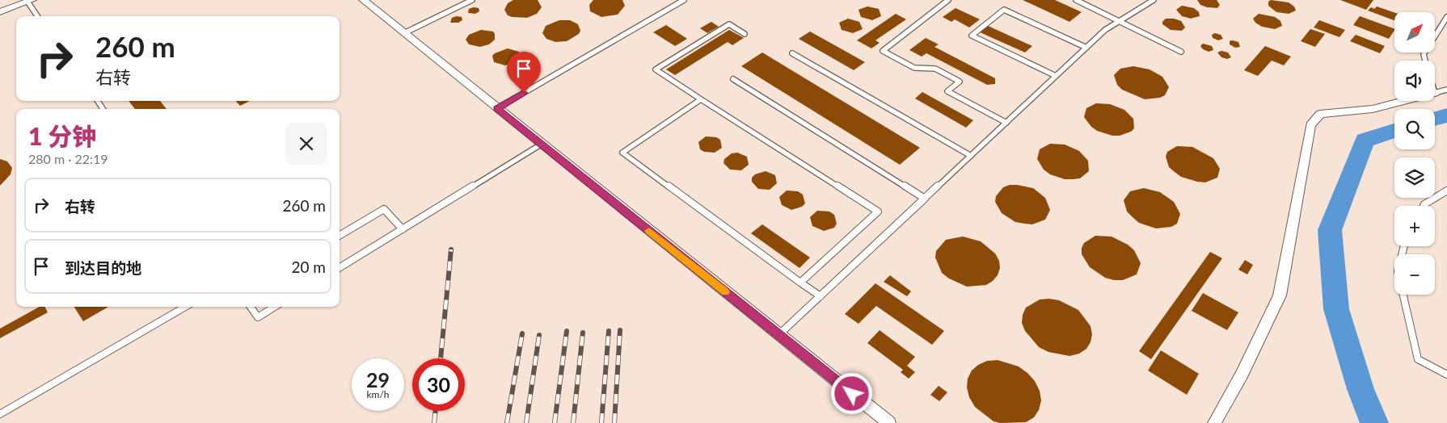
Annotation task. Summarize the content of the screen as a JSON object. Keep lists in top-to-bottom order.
{
  "north": "top right",
  "page": {
    "map_buttons": ["+", "−"],
    "turn": ["260 m", "右转"],
    "heading": ["1 分钟", "280 m · 22:19"],
    "list": [
      {
        "name": "右转",
        "value": "260 m"
      },
      {
        "name": "到达目的地",
        "value": "20 m"
      }
    ],
    "speed": "29 km/h",
    "limit": "30"
  }
}
